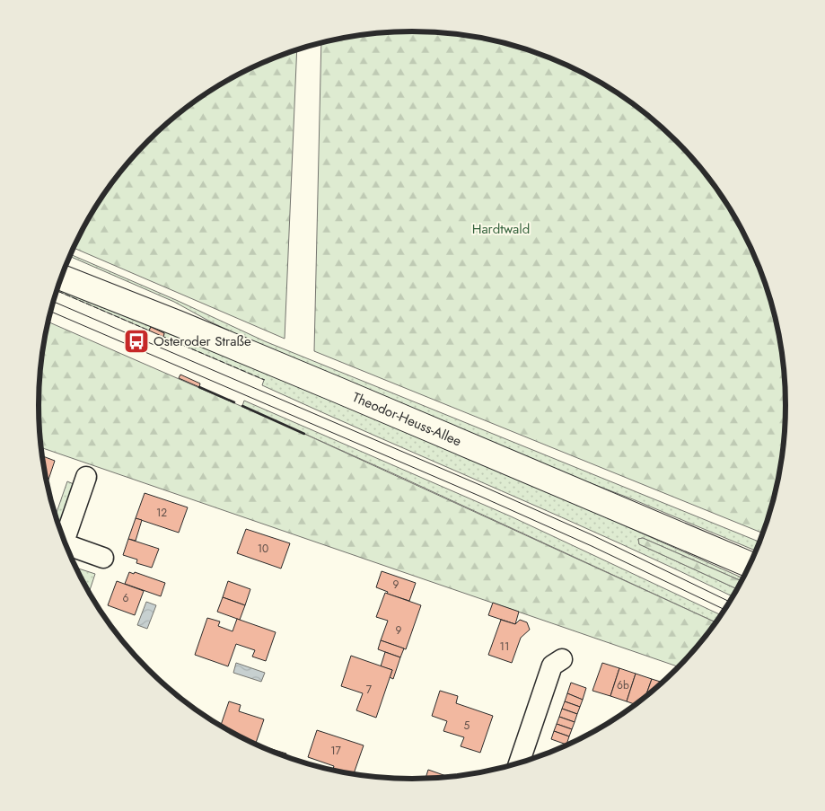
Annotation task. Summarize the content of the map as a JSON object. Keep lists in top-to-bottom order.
{
  "streets": {
    "main road": ["Theodor-Heuss-Allee"]
  },
  "parks": ["Hardtwald"],
  "places": {
    "bus stop": ["Osteroder Straße"]
  },
  "house_numbers": [
    "12",
    "10",
    "9",
    "6",
    "9",
    "11",
    "6b",
    "7",
    "5",
    "17"
  ]
}
